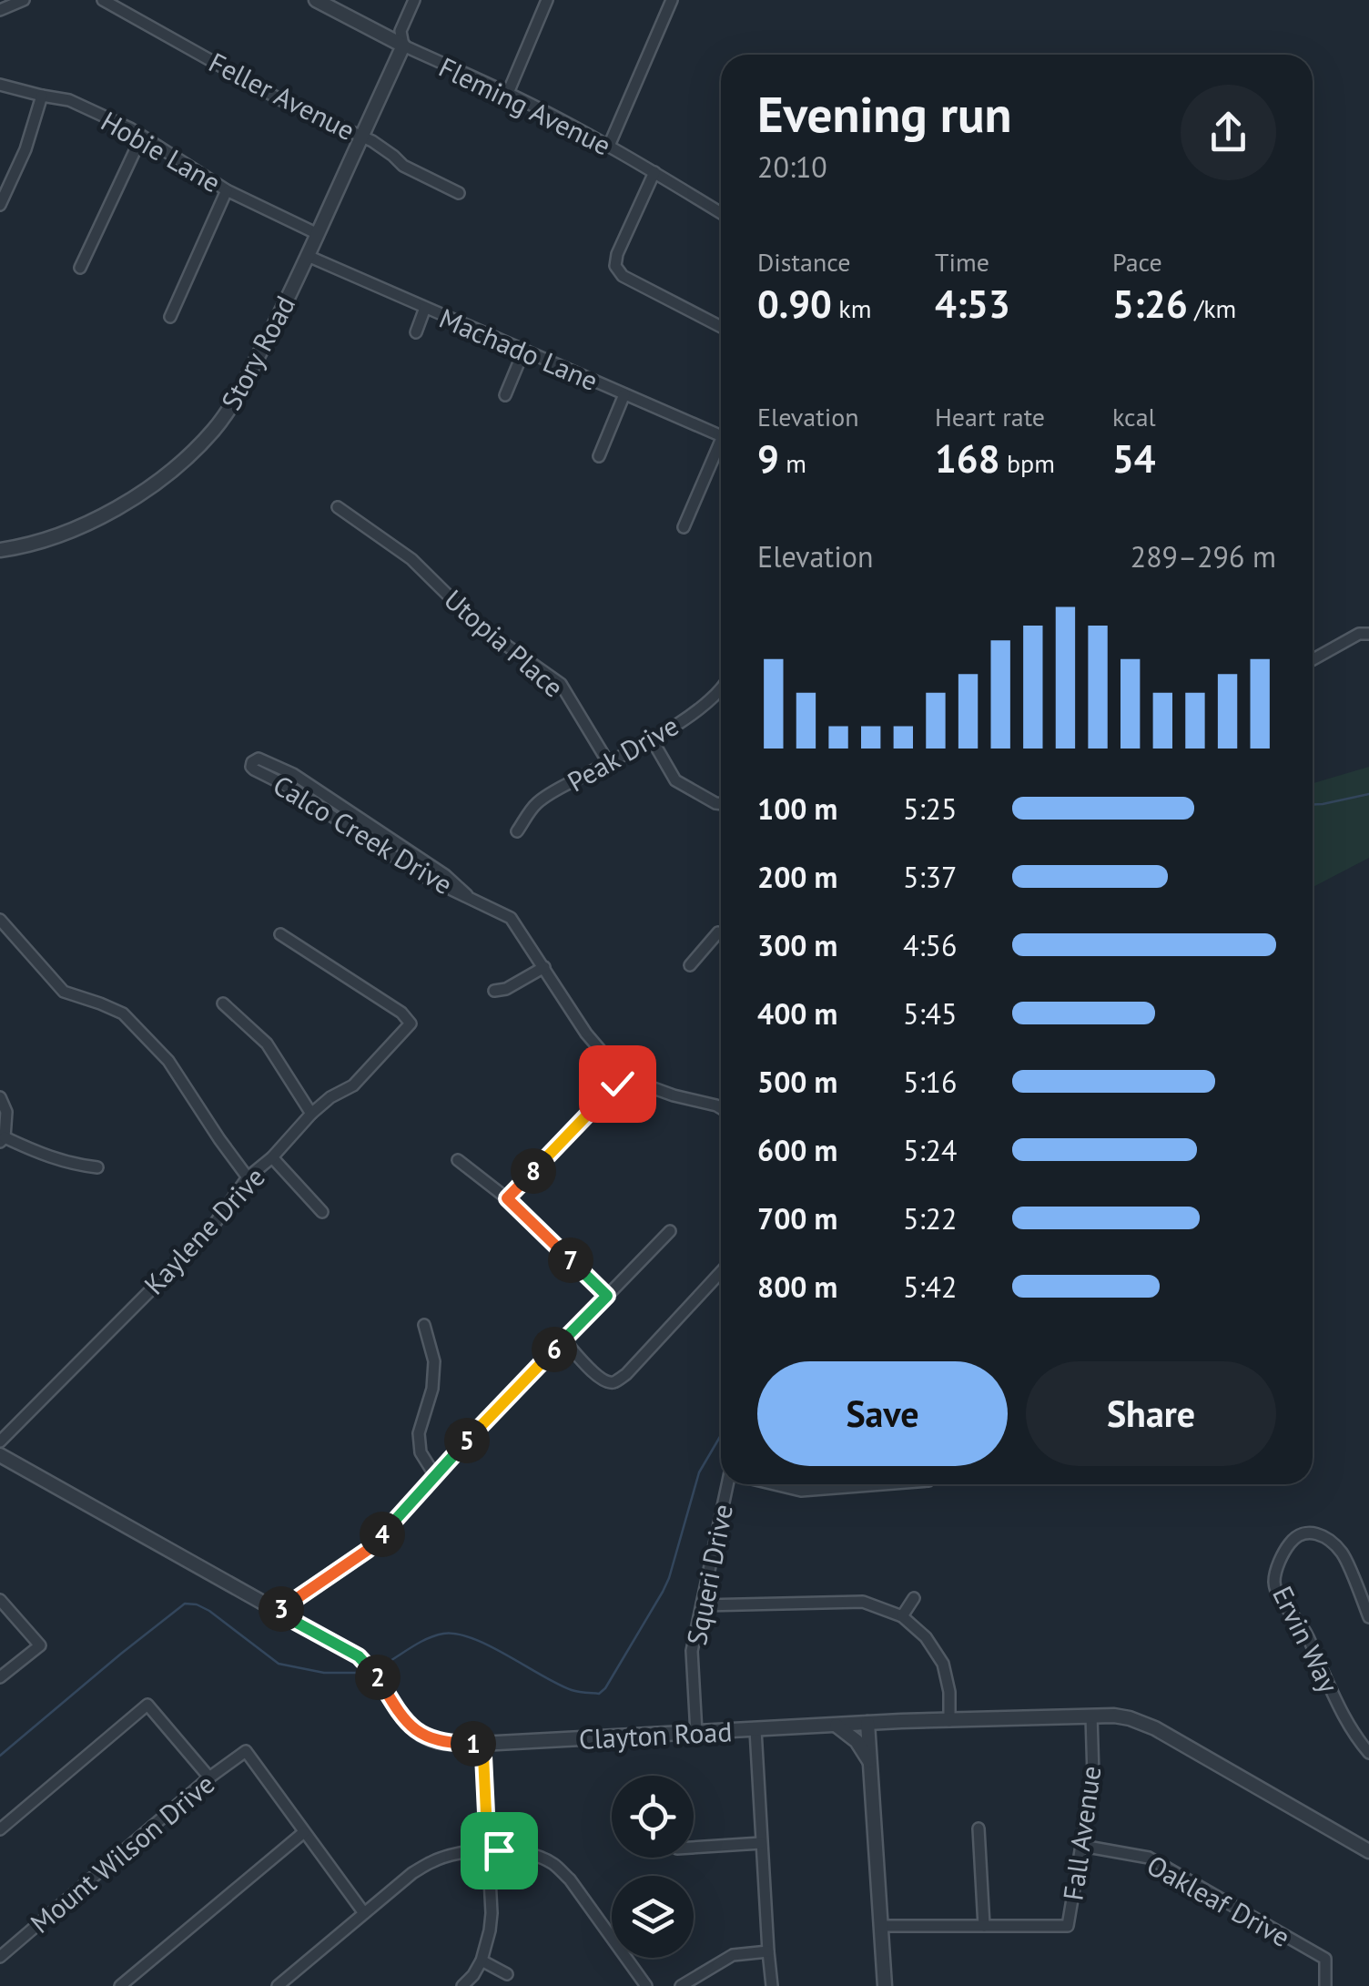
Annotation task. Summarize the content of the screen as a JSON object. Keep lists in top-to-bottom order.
{
  "streets": {
    "street": [
      "Feller Avenue",
      "Fleming Avenue",
      "Hobie Lane",
      "Machado Lane",
      "Story Road",
      "Utopia Place",
      "Peak Drive",
      "Calco Creek Drive",
      "Kaylene Drive",
      "Squeri Drive",
      "Ervin Way",
      "Clayton Road",
      "Fall Avenue",
      "Mount Wilson Drive",
      "Oakleaf Drive"
    ]
  },
  "crossings": [
    ["Feller Avenue", "Story Road"],
    ["Fleming Avenue", "Story Road"],
    ["Hobie Lane", "Story Road"],
    ["Machado Lane", "Story Road"],
    ["Utopia Place", "Peak Drive"],
    ["Squeri Drive", "Clayton Road"],
    ["Clayton Road", "Fall Avenue"],
    ["Fall Avenue", "Oakleaf Drive"]
  ],
  "page": {
    "heading": ["Evening run", "20:10"],
    "stats": [
      ["Distance", "0.90 km"],
      ["Time", "4:53"],
      ["Pace", "5:26 /km"],
      ["Elevation", "9 m"],
      ["Heart rate", "168 bpm"],
      ["kcal", "54"]
    ],
    "chart": ["Elevation", "289–296 m"],
    "list": [
      {
        "name": "100 m",
        "note": "5:25"
      },
      {
        "name": "200 m",
        "note": "5:37"
      },
      {
        "name": "300 m",
        "note": "4:56"
      },
      {
        "name": "400 m",
        "note": "5:45"
      },
      {
        "name": "500 m",
        "note": "5:16"
      },
      {
        "name": "600 m",
        "note": "5:24"
      },
      {
        "name": "700 m",
        "note": "5:22"
      },
      {
        "name": "800 m",
        "note": "5:42"
      }
    ],
    "pins": [
      "8",
      "7",
      "6",
      "5",
      "4",
      "3",
      "2",
      "1"
    ],
    "buttons": ["Save", "Share"]
  }
}
